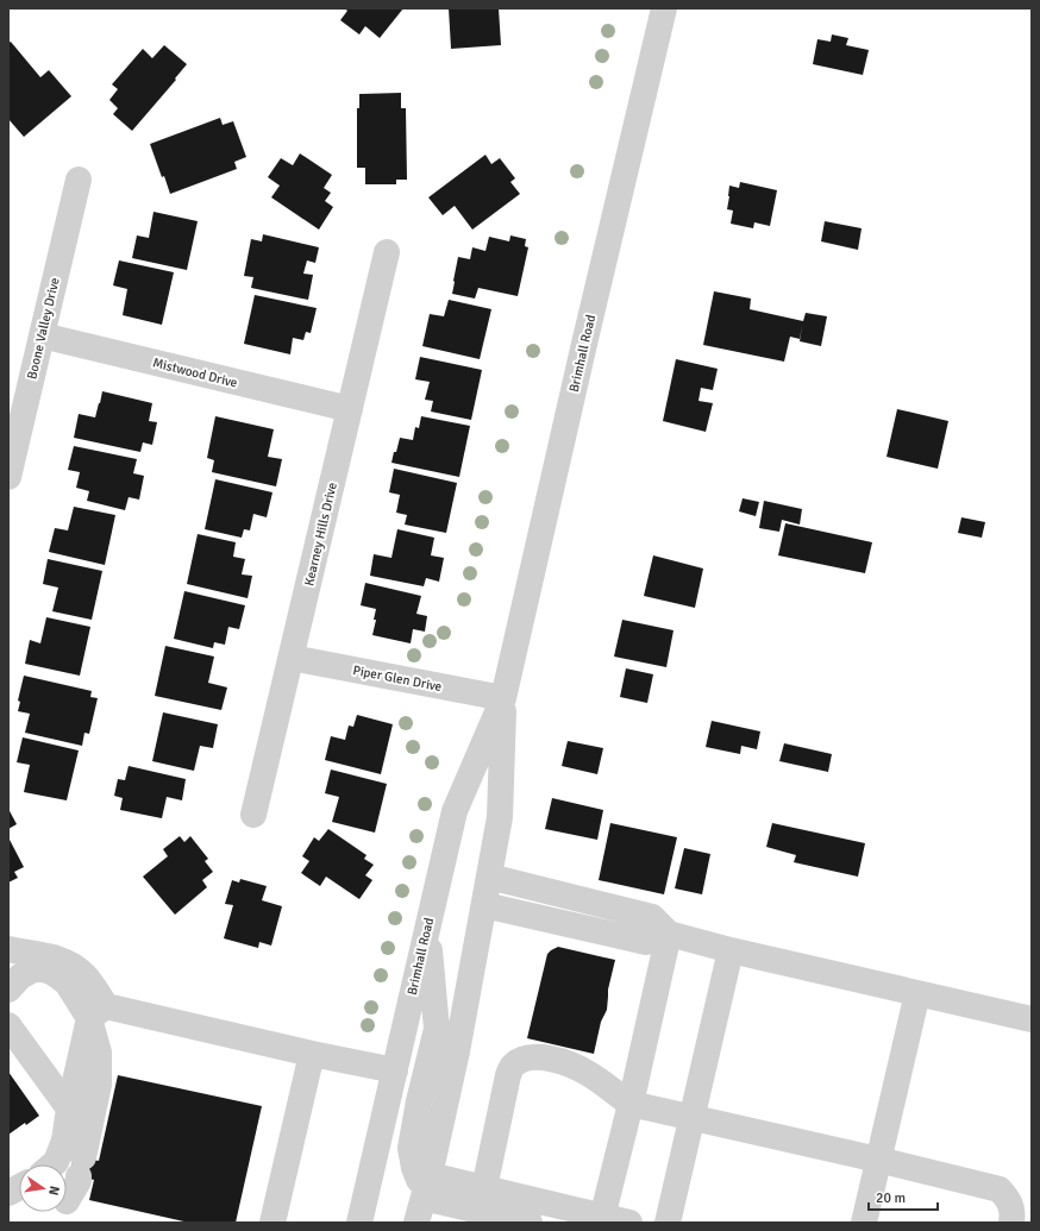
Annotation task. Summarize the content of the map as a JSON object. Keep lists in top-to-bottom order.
{
  "streets": {
    "street": [
      "Boone Valley Drive",
      "Brimhall Road",
      "Mistwood Drive",
      "Kearney Hills Drive",
      "Piper Glen Drive"
    ]
  },
  "crossings": [
    ["Boone Valley Drive", "Mistwood Drive"],
    ["Brimhall Road", "Piper Glen Drive"],
    ["Mistwood Drive", "Kearney Hills Drive"],
    ["Kearney Hills Drive", "Piper Glen Drive"]
  ],
  "scale_bar": "20 m",
  "north": "right"
}
